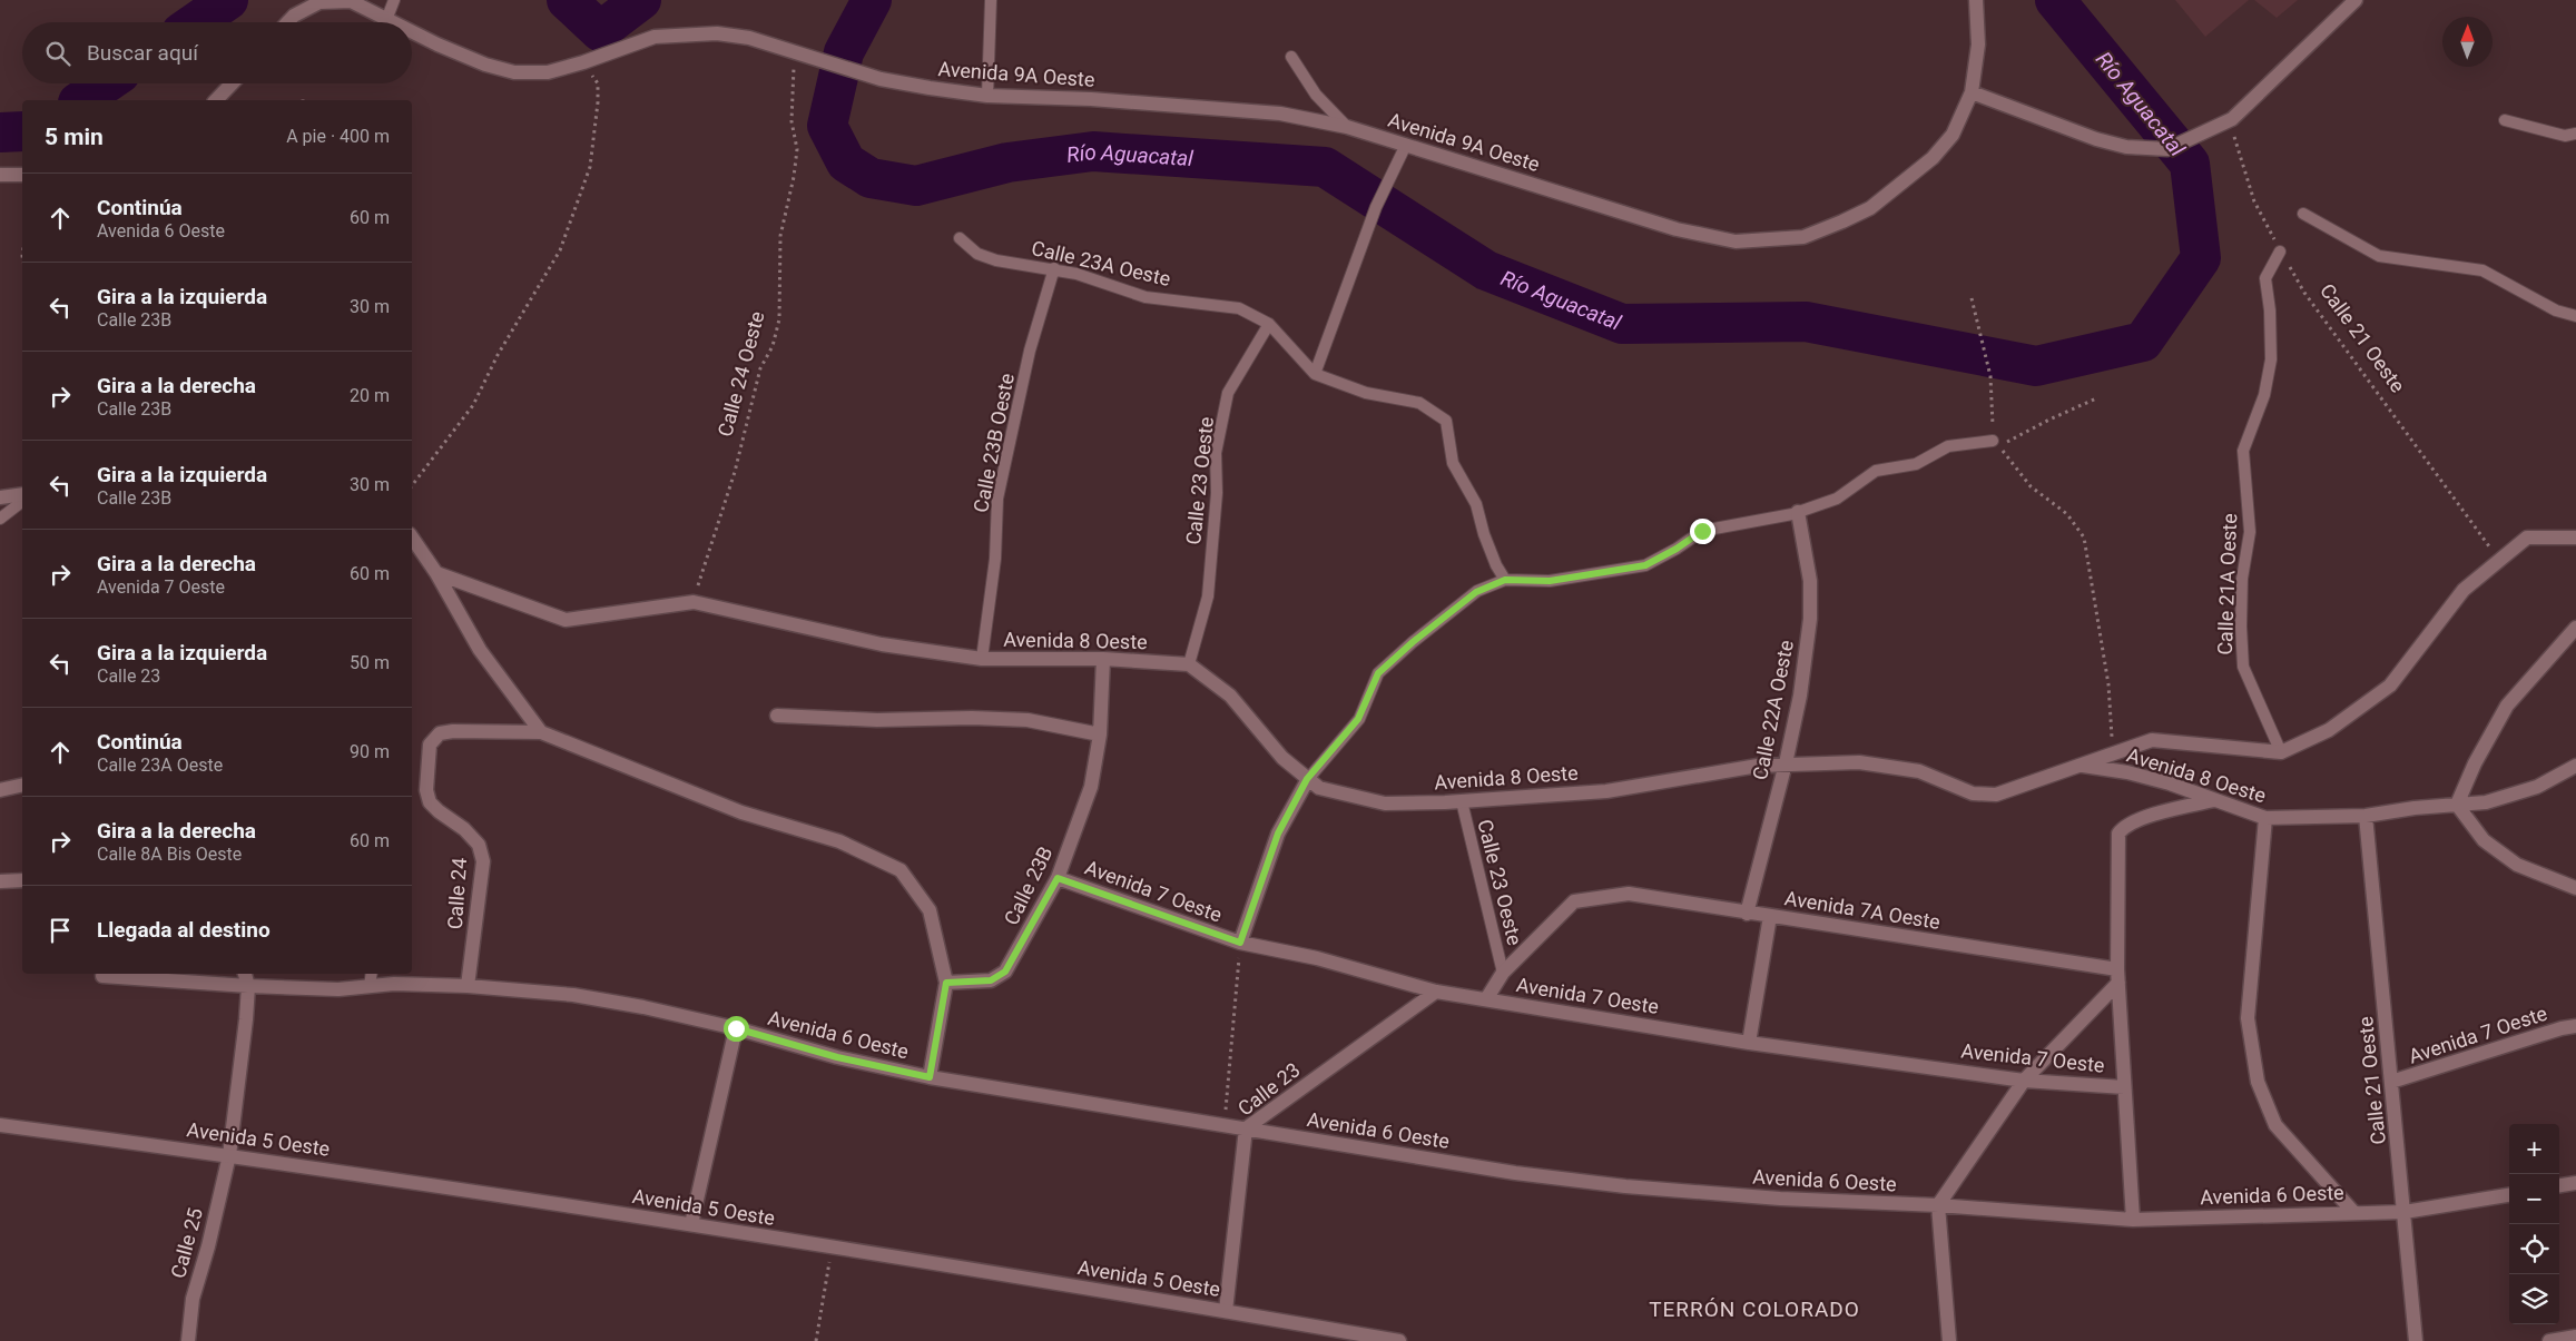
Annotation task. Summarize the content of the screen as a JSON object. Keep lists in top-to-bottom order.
{
  "streets": {
    "street": [
      "Avenida 9A Oeste",
      "Calle 21 Oeste",
      "Avenida 8 Oeste",
      "Calle 22A Oeste",
      "Calle 23B",
      "Avenida 7 Oeste",
      "Calle 24",
      "Avenida 7A Oeste",
      "Avenida 6 Oeste",
      "Calle 23",
      "Avenida 5 Oeste",
      "Calle 25"
    ],
    "lane": [
      "Calle 23A Oeste",
      "Calle 23B Oeste",
      "Calle 23 Oeste",
      "Calle 21A Oeste"
    ],
    "path": ["Calle 24 Oeste"]
  },
  "crossings": [
    ["Avenida 9A Oeste", "Calle 24 Oeste"],
    ["Calle 23A Oeste", "Calle 23B Oeste"],
    ["Calle 23A Oeste", "Calle 23 Oeste"],
    ["Calle 21 Oeste", "Calle 21A Oeste"],
    ["Calle 21 Oeste", "Avenida 8 Oeste"],
    ["Calle 21 Oeste", "Avenida 7 Oeste"],
    ["Calle 21 Oeste", "Avenida 6 Oeste"],
    ["Calle 24 Oeste", "Avenida 8 Oeste"],
    ["Calle 23B Oeste", "Avenida 8 Oeste"],
    ["Calle 23 Oeste", "Avenida 8 Oeste"],
    ["Calle 23 Oeste", "Avenida 7A Oeste"],
    ["Avenida 8 Oeste", "Calle 22A Oeste"],
    ["Avenida 8 Oeste", "Calle 23B"],
    ["Calle 22A Oeste", "Avenida 7A Oeste"],
    ["Calle 23B", "Avenida 7 Oeste"],
    ["Avenida 7 Oeste", "Avenida 7A Oeste"],
    ["Avenida 7 Oeste", "Calle 23"],
    ["Calle 24", "Avenida 6 Oeste"],
    ["Avenida 6 Oeste", "Calle 23"],
    ["Avenida 6 Oeste", "Calle 25"],
    ["Calle 23", "Avenida 5 Oeste"],
    ["Avenida 5 Oeste", "Calle 25"]
  ],
  "districts": ["TERRÓN COLORADO"],
  "water": ["Río Aguacatal"],
  "north": "top",
  "page": {
    "search": "Buscar aquí",
    "heading": ["5 min", "A pie · 400 m"],
    "list": [
      ["Continúa", "Avenida 6 Oeste", "60 m"],
      ["Gira a la izquierda", "Calle 23B", "30 m"],
      ["Gira a la derecha", "Calle 23B", "20 m"],
      ["Gira a la izquierda", "Calle 23B", "30 m"],
      ["Gira a la derecha", "Avenida 7 Oeste", "60 m"],
      ["Gira a la izquierda", "Calle 23", "50 m"],
      ["Continúa", "Calle 23A Oeste", "90 m"],
      ["Gira a la derecha", "Calle 8A Bis Oeste", "60 m"],
      "Llegada al destino"
    ],
    "map_buttons": ["+", "−"]
  }
}
